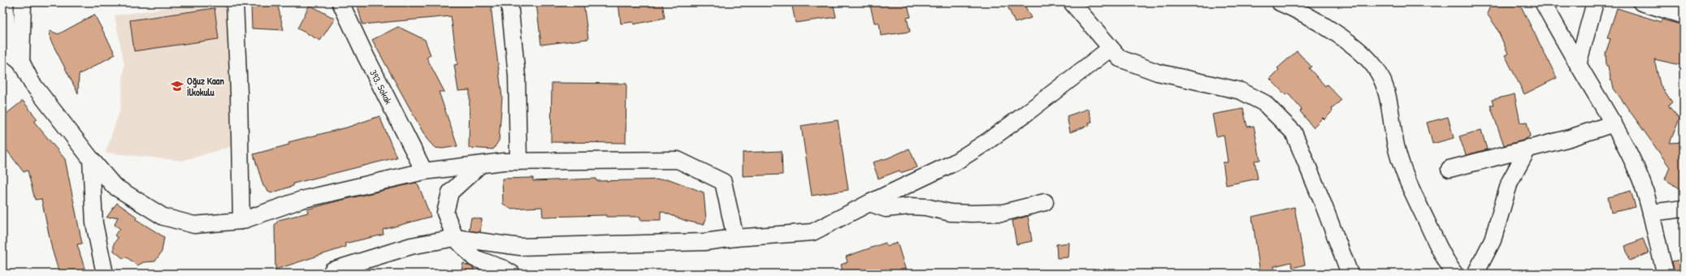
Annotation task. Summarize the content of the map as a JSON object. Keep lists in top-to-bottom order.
{
  "streets": {
    "street": ["393. Sokak"]
  },
  "places": {
    "school or university": ["Oğuz Kaan İlkokulu"]
  }
}
